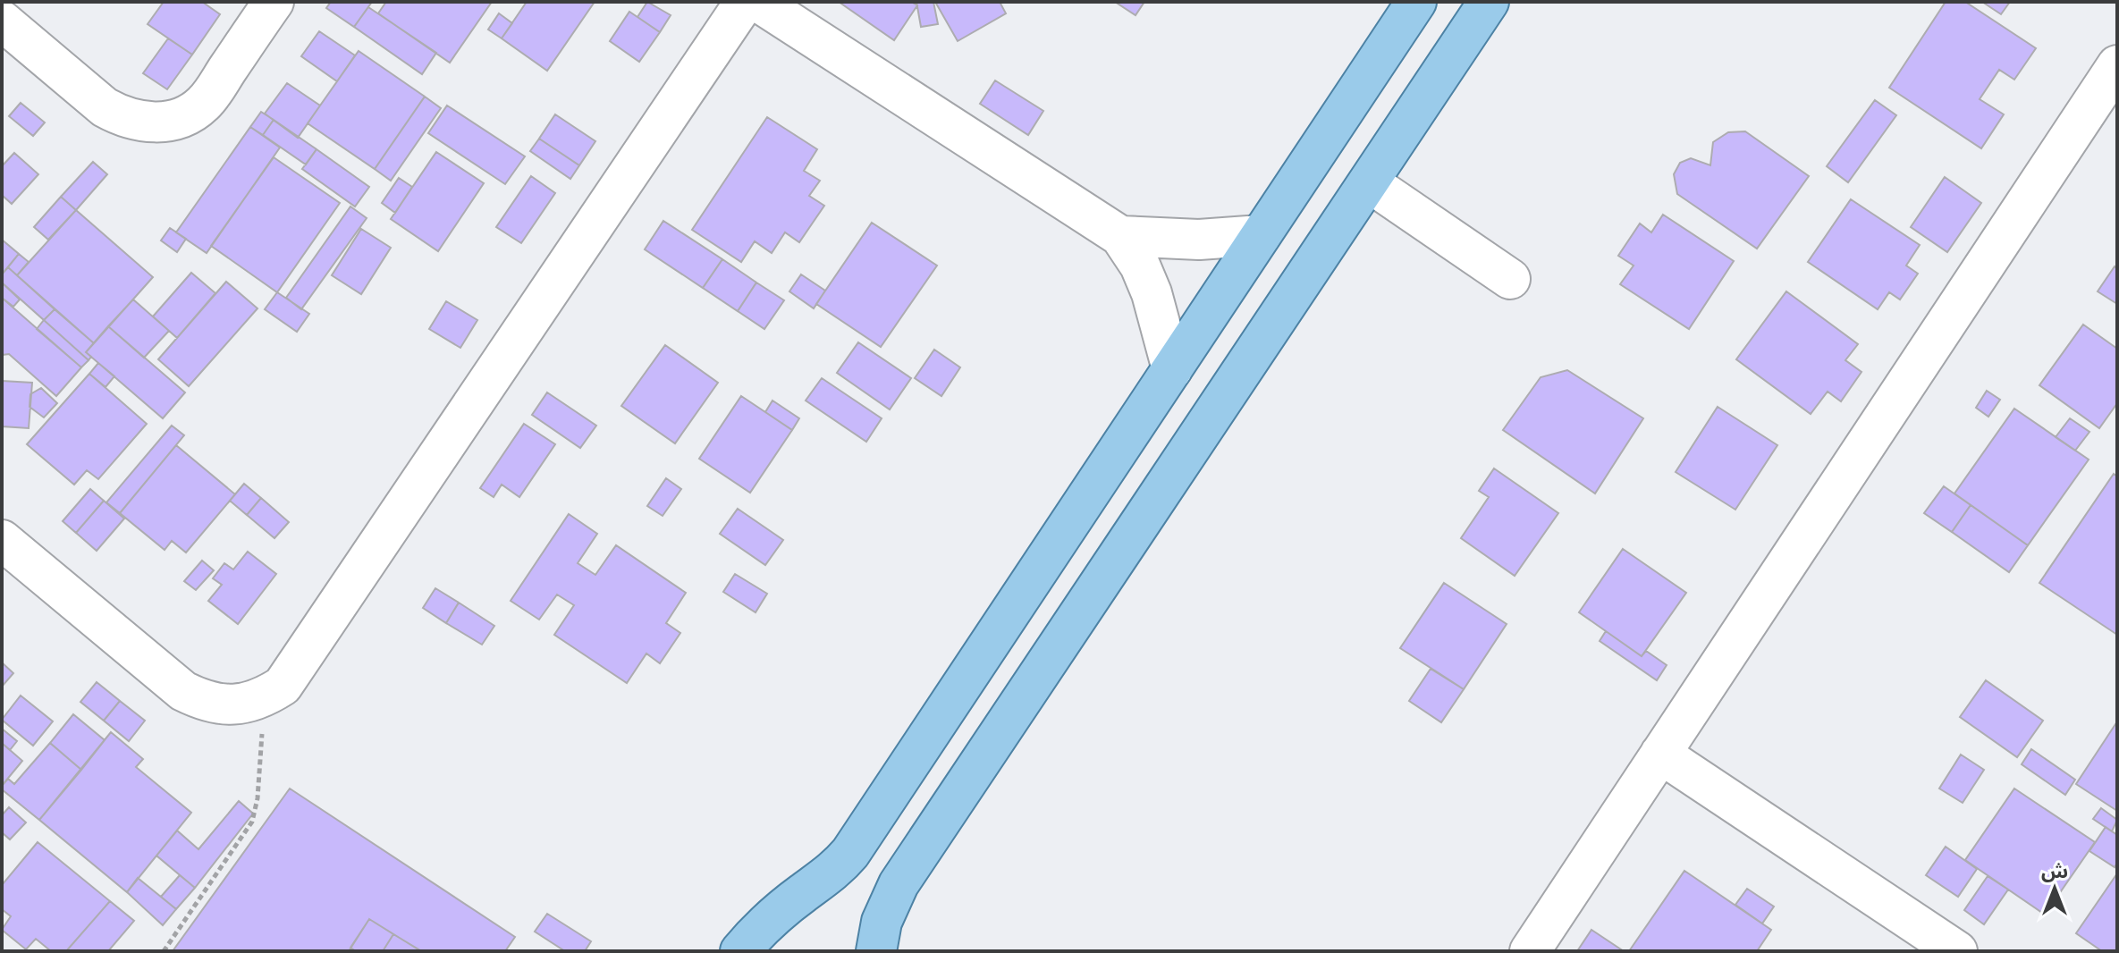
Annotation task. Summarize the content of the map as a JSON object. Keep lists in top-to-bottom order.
{
  "north": "top"
}
